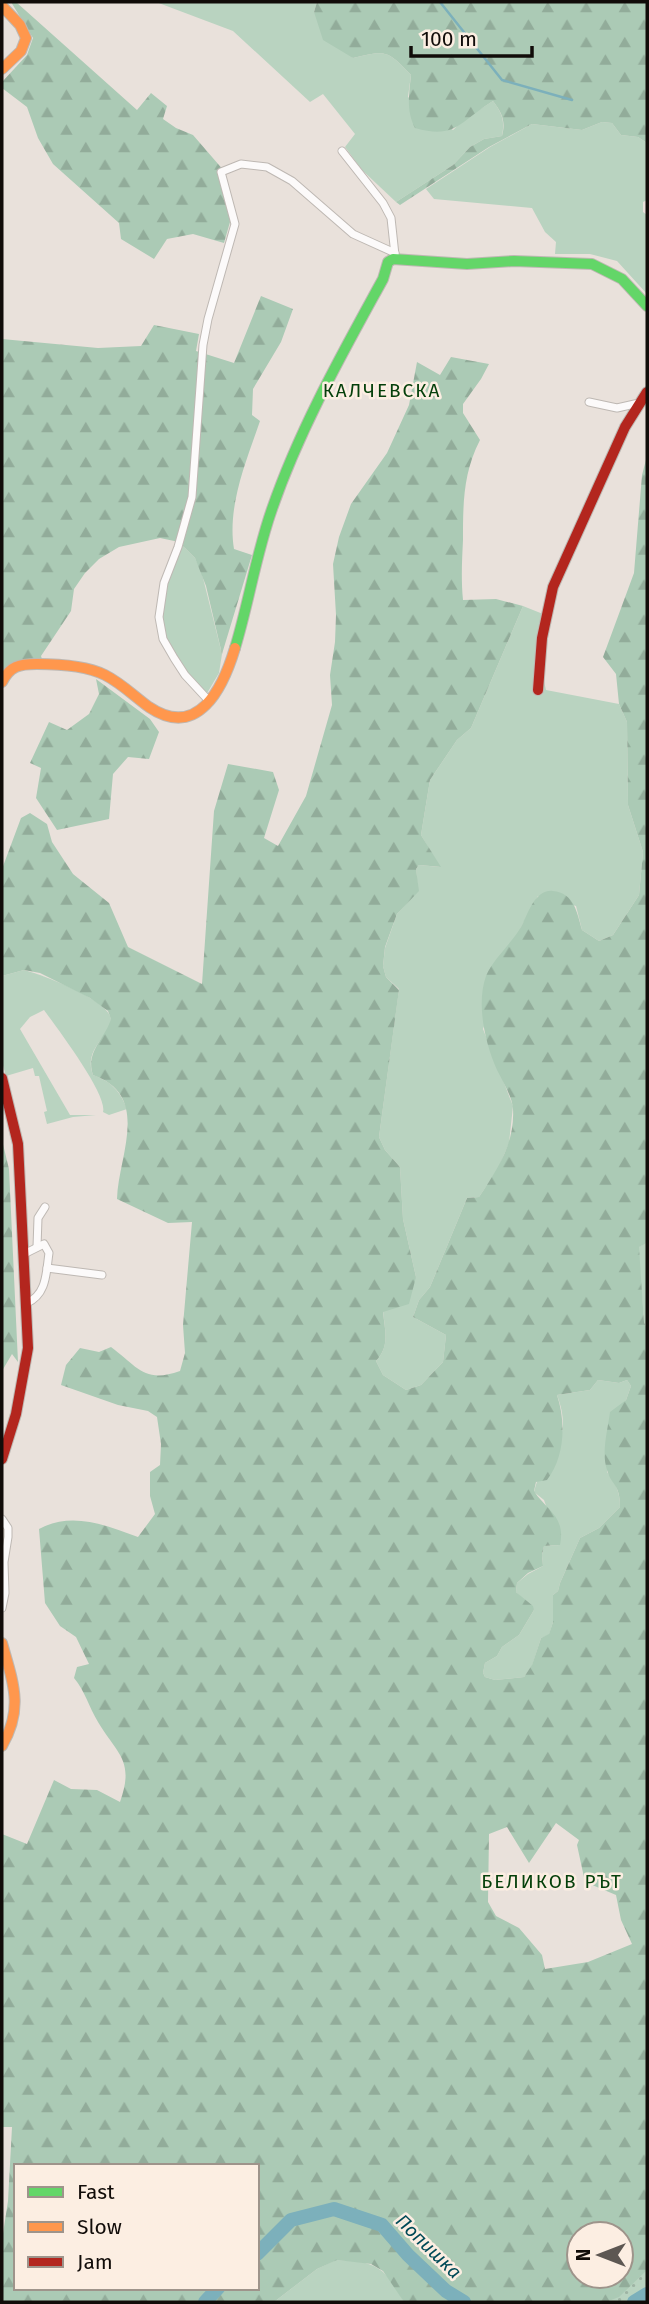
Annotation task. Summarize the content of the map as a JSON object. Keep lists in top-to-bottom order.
{
  "districts": ["КАЛЧЕВСКА", "БЕЛИКОВ РЪТ"],
  "water": ["Попишка"],
  "legend": ["Fast", "Slow", "Jam"],
  "scale_bar": "100 m",
  "north": "left"
}
